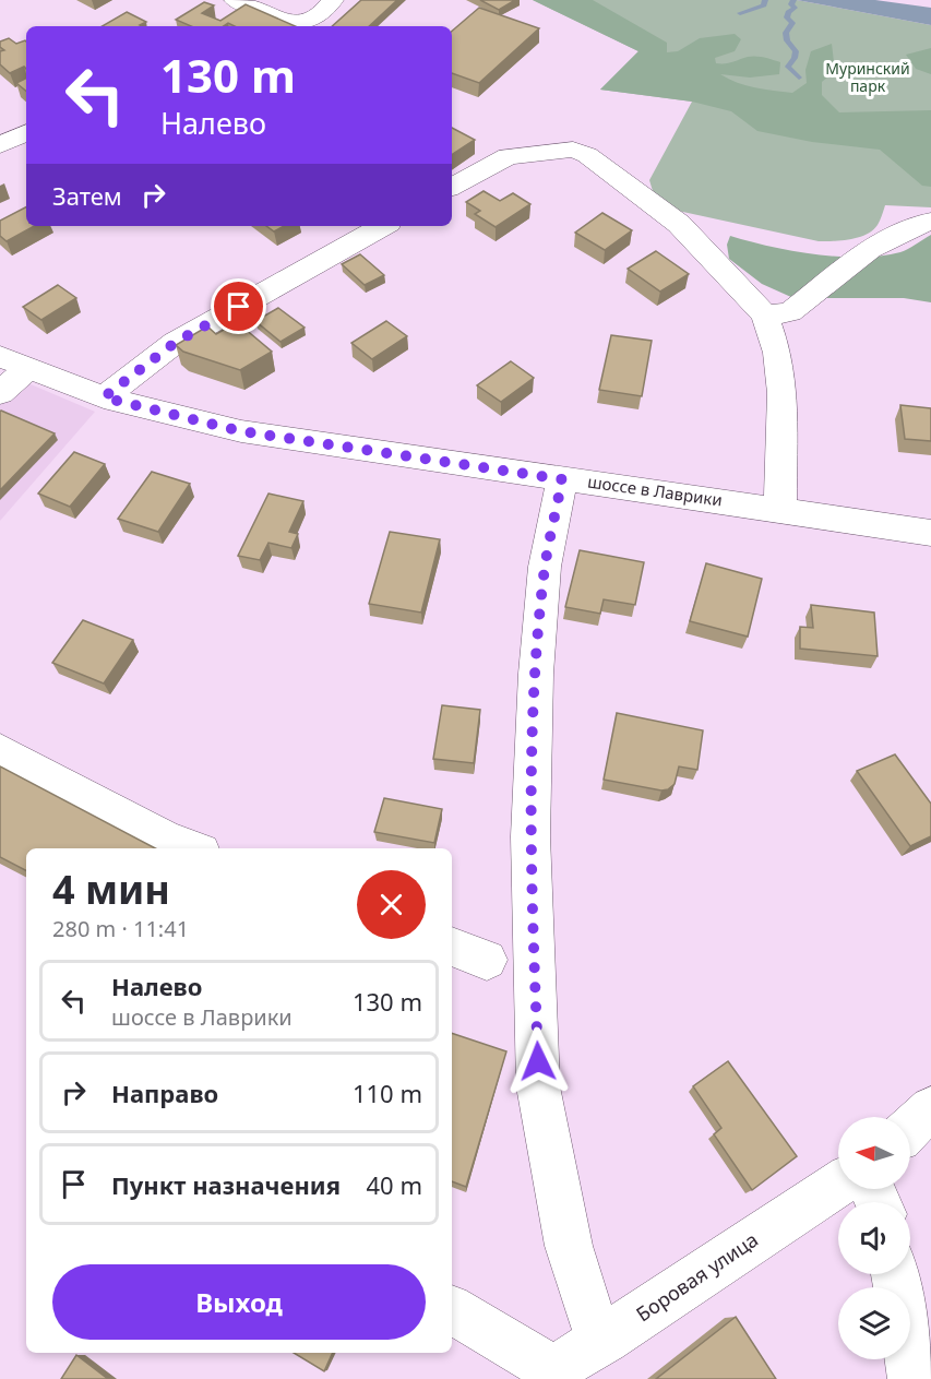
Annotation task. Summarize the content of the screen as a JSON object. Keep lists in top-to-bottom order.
{
  "streets": {
    "street": ["шоссе в Лаврики", "Боровая улица"]
  },
  "parks": ["Муринский парк"],
  "north": "left",
  "page": {
    "turn": ["130 m", "Налево"],
    "then": "Затем",
    "heading": ["4 мин", "280 m · 11:41"],
    "list": [
      {
        "name": "Налево",
        "note": "шоссе в Лаврики",
        "value": "130 m"
      },
      {
        "name": "Направо",
        "value": "110 m"
      },
      {
        "name": "Пункт назначения",
        "value": "40 m"
      }
    ],
    "buttons": "Выход"
  }
}
